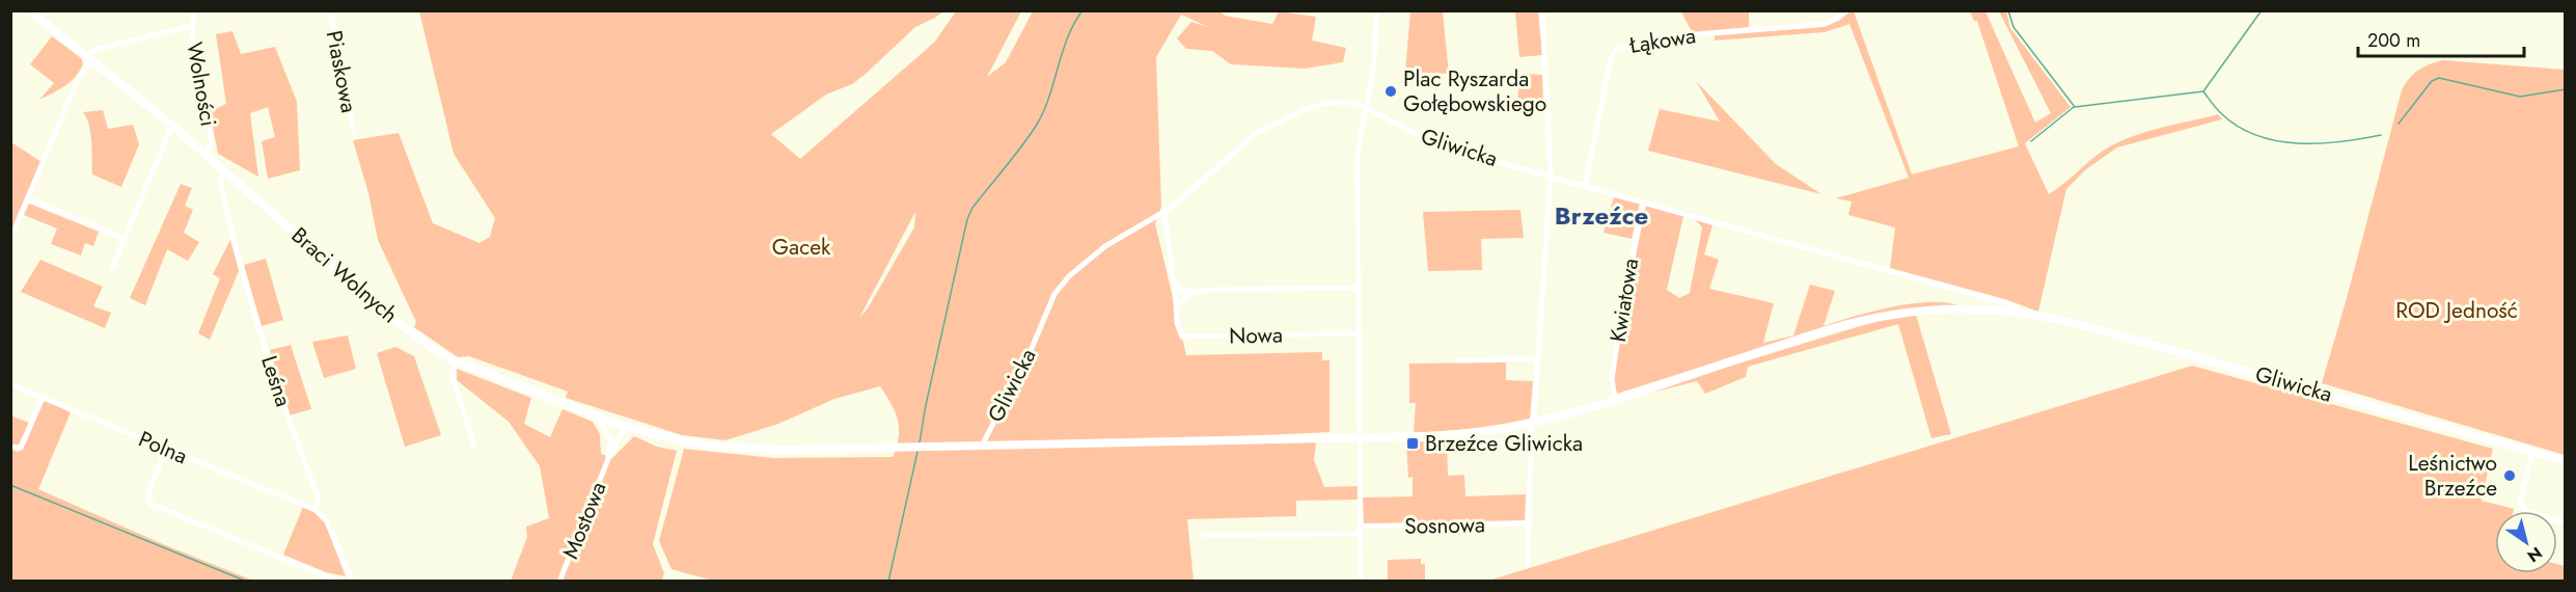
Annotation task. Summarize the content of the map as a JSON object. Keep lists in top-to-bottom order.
{
  "streets": {
    "main road": ["Gliwicka", "Braci Wolnych"],
    "street": [
      "Łąkowa",
      "Piaskowa",
      "Wolności",
      "Kwiatowa",
      "Nowa",
      "Leśna",
      "Polna",
      "Mostowa",
      "Sosnowa"
    ]
  },
  "crossings": [
    ["Łąkowa", "Gliwicka"],
    ["Wolności", "Braci Wolnych"],
    ["Gliwicka", "Braci Wolnych"],
    ["Gliwicka", "Kwiatowa"],
    ["Gliwicka", "Nowa"],
    ["Gliwicka", "Mostowa"],
    ["Braci Wolnych", "Leśna"],
    ["Leśna", "Polna"]
  ],
  "districts": ["Brzeźce"],
  "parks": ["Gacek", "ROD Jedność"],
  "places": {
    "other": ["Plac Ryszarda Gołębowskiego", "Leśnictwo Brzeźce"],
    "transit": ["Brzeźce Gliwicka"]
  },
  "scale_bar": "200 m",
  "north": "bottom right"
}
